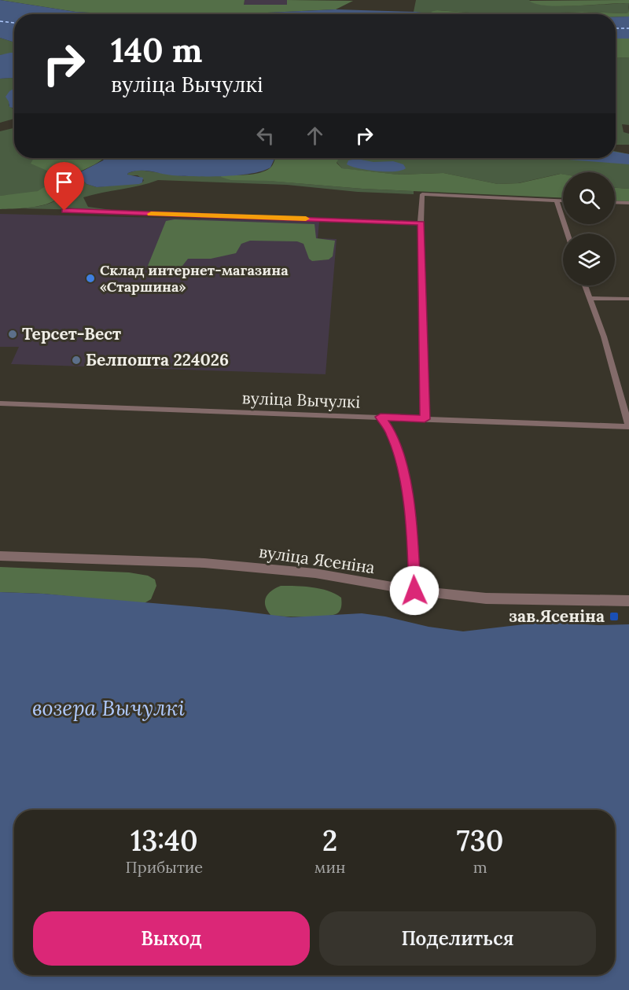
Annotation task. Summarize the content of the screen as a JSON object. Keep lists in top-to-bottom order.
{
  "streets": {
    "street": ["вуліца Вычулкі", "вуліца Ясеніна"]
  },
  "water": ["возера Вычулкі"],
  "places": {
    "other": ["Склад интернет-магазина «Старшина»", "Терсет-Вест", "Белпошта 224026"],
    "transit": ["зав.Ясеніна"]
  },
  "page": {
    "turn": ["140 m", "вуліца Вычулкі"],
    "eta": [
      "13:40",
      "Прибытие",
      "2",
      "мин",
      "730",
      "m"
    ],
    "buttons": ["Выход", "Поделиться"]
  }
}
